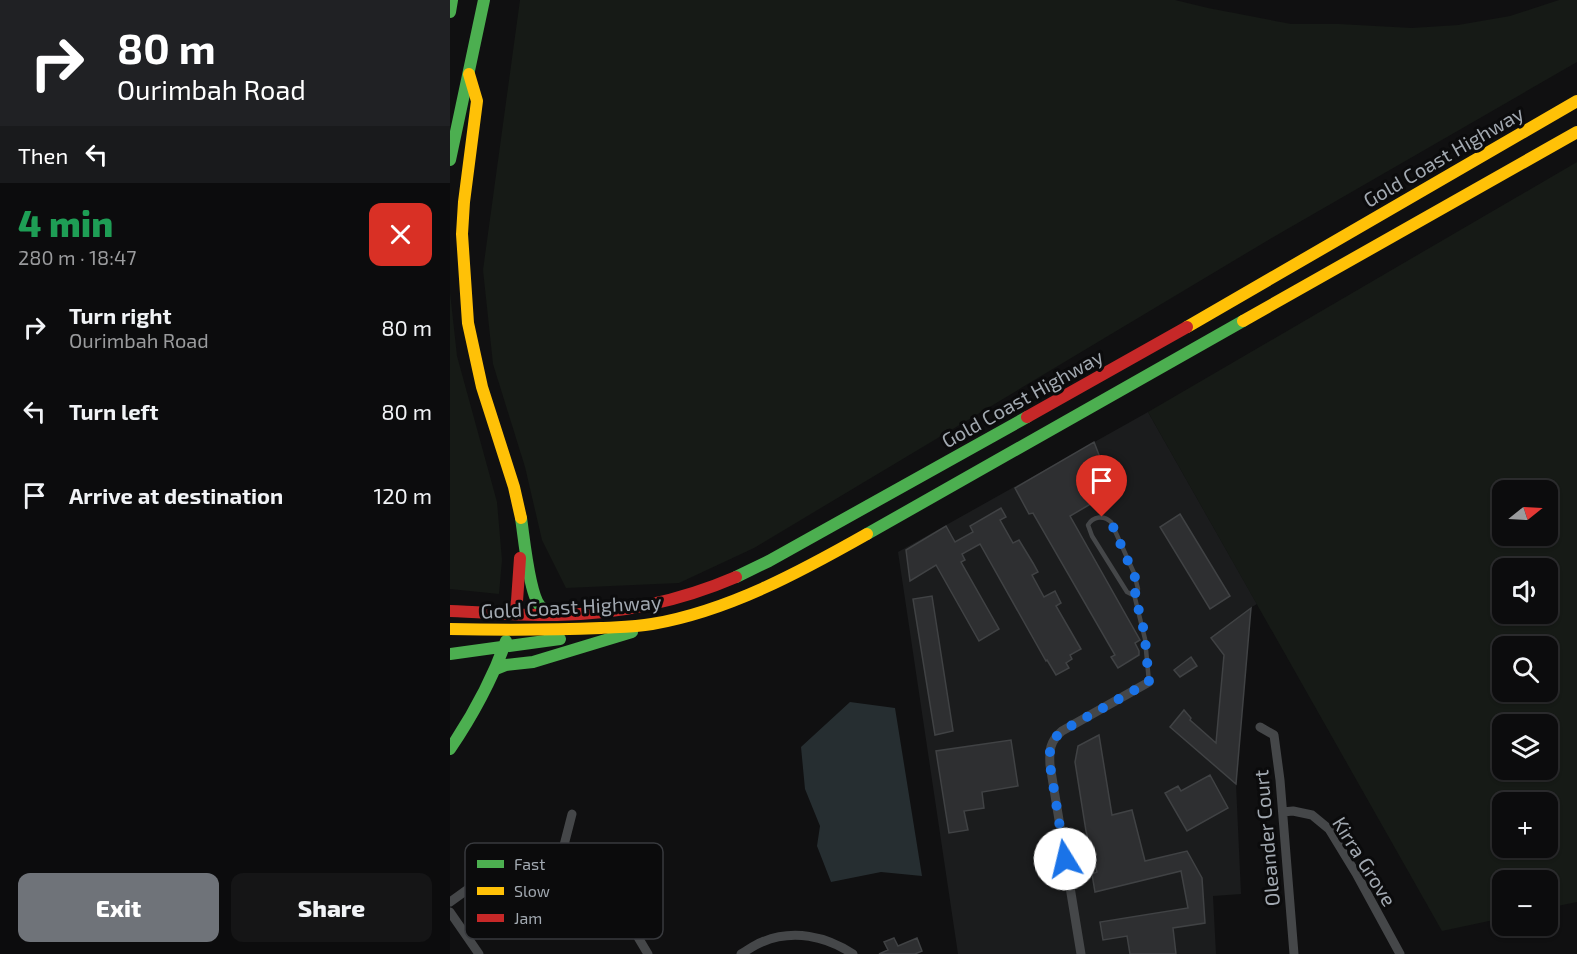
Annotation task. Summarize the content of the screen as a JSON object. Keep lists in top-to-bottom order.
{
  "streets": {
    "main road": ["Gold Coast Highway"],
    "street": ["Oleander Court", "Kirra Grove"]
  },
  "crossings": [
    ["Oleander Court", "Kirra Grove"]
  ],
  "legend": ["Fast", "Slow", "Jam"],
  "north": "right",
  "page": {
    "turn": ["80 m", "Ourimbah Road"],
    "then": "Then",
    "heading": ["4 min", "280 m · 18:47"],
    "list": [
      {
        "name": "Turn right",
        "note": "Ourimbah Road",
        "value": "80 m"
      },
      {
        "name": "Turn left",
        "value": "80 m"
      },
      {
        "name": "Arrive at destination",
        "value": "120 m"
      }
    ],
    "map_buttons": ["+", "−"],
    "buttons": ["Exit", "Share"]
  }
}
